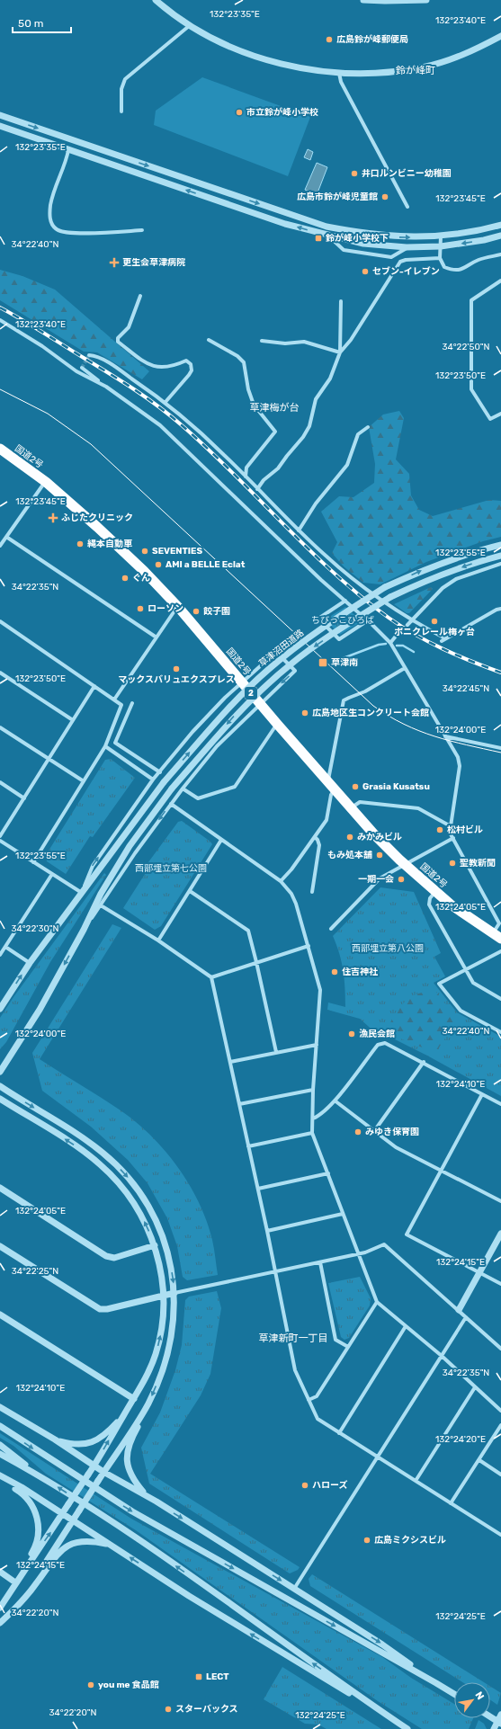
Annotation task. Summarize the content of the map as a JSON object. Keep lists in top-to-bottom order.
{
  "streets": {
    "highway": ["国道2号", "2"],
    "street": ["草津沼田道路"]
  },
  "districts": ["鈴が峰町", "草津梅が台", "草津新町一丁目"],
  "parks": ["ちびっこひろば", "西部埋立第七公園", "西部埋立第八公園"],
  "places": {
    "other": [
      "広島鈴が峰郵便局",
      "市立鈴が峰小学校",
      "井口ルンビニー幼稚園",
      "広島市鈴が峰児童館",
      "セブン-イレブン",
      "縄本自動車",
      "SEVENTIES",
      "AMI a BELLE Eclat",
      "ぐん",
      "ローソン",
      "餃子園",
      "ポニクレール梅ヶ台",
      "マックスバリュエクスプレス",
      "広島地区生コンクリート会館",
      "Grasia Kusatsu",
      "松村ビル",
      "みかみビル",
      "もみ処本舗",
      "聖教新聞",
      "一期一会",
      "住吉神社",
      "漁民会館",
      "みゆき保育園",
      "ハローズ",
      "広島ミクシスビル",
      "you me 食品館",
      "スターバックス"
    ],
    "transit": ["鈴が峰小学校下", "草津南", "LECT"],
    "health": ["更生会草津病院", "ふじたクリニック"]
  },
  "scale_bar": "50 m",
  "north": "top right",
  "coordinates": [
    "132°23'35\"E",
    "132°23'40\"E",
    "132°23'45\"E",
    "34°22'40\"N",
    "34°22'50\"N",
    "132°23'50\"E",
    "132°23'55\"E",
    "34°22'35\"N",
    "34°22'45\"N",
    "132°24'00\"E",
    "132°24'05\"E",
    "34°22'30\"N",
    "132°24'10\"E",
    "132°24'15\"E",
    "34°22'25\"N",
    "132°24'20\"E",
    "34°22'20\"N",
    "132°24'25\"E"
  ]
}
